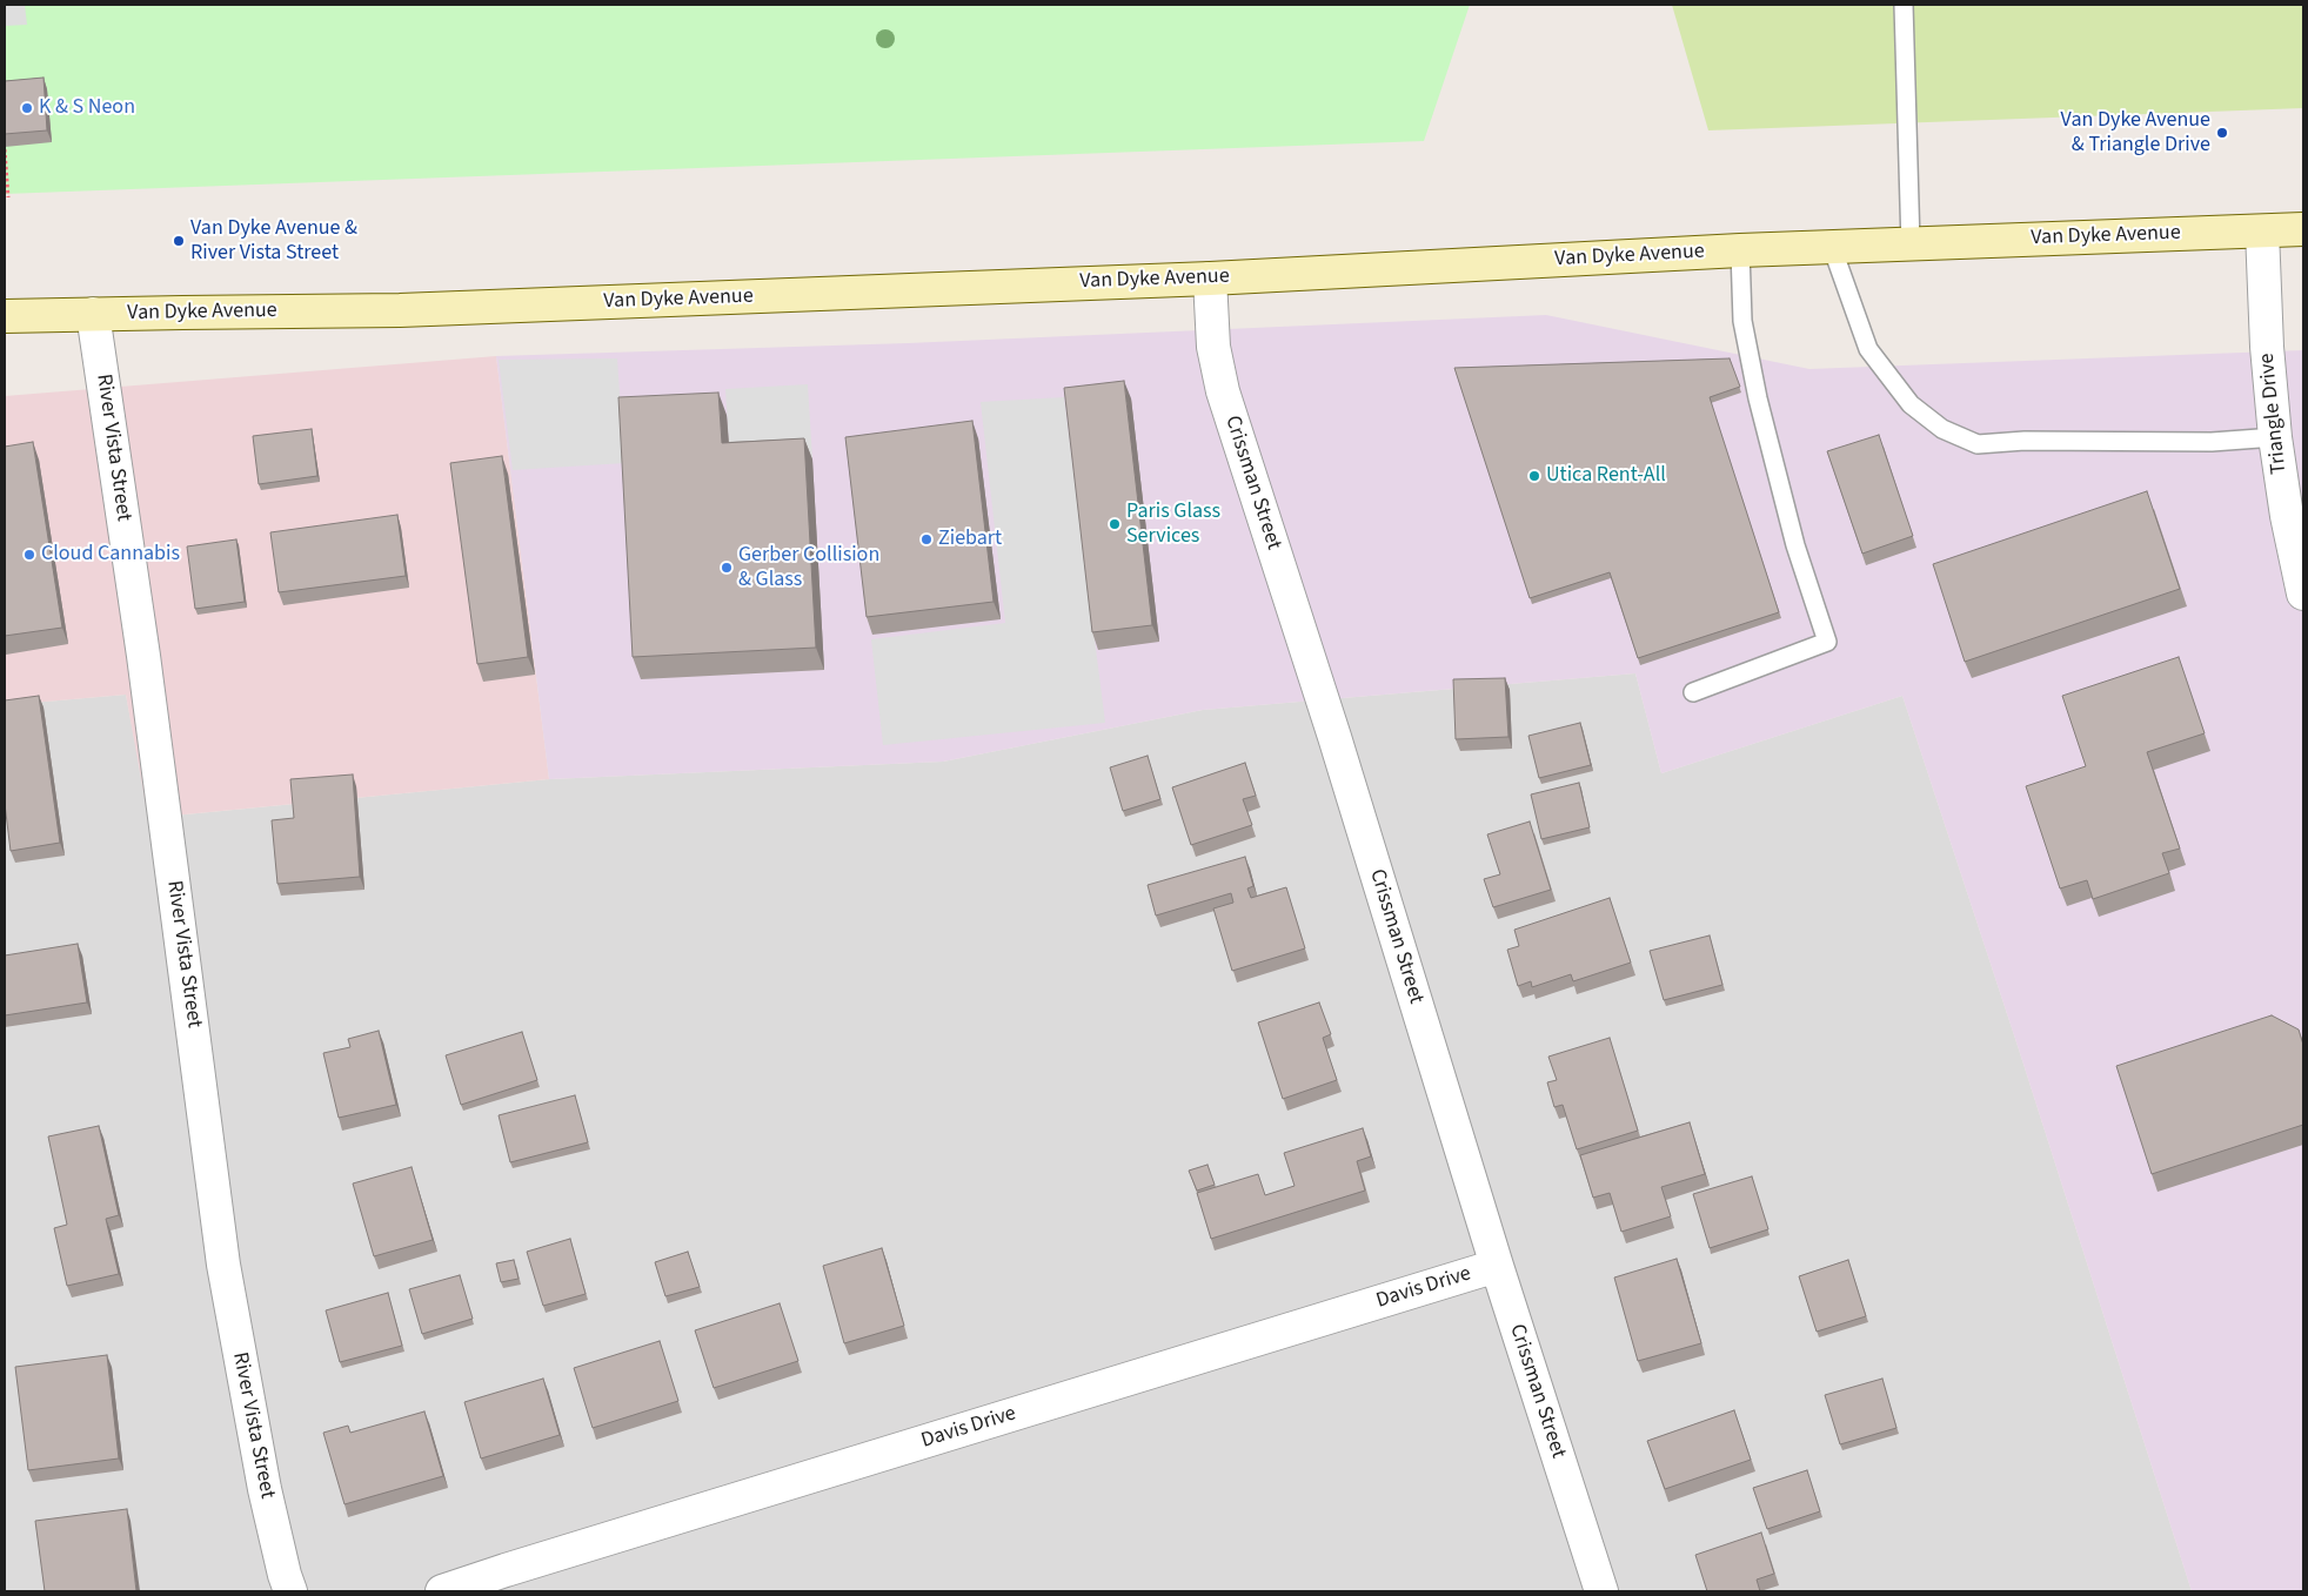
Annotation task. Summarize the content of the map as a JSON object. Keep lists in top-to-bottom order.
{
  "streets": {
    "main road": ["Van Dyke Avenue"],
    "street": [
      "Triangle Drive",
      "River Vista Street",
      "Crissman Street",
      "Davis Drive"
    ]
  },
  "crossings": [
    ["Van Dyke Avenue", "Triangle Drive"],
    ["Van Dyke Avenue", "River Vista Street"],
    ["Van Dyke Avenue", "Crissman Street"],
    ["Crissman Street", "Davis Drive"]
  ],
  "places": [
    "K & S Neon",
    "Van Dyke Avenue & Triangle Drive",
    "Van Dyke Avenue & River Vista Street",
    "Utica Rent-All",
    "Paris Glass Services",
    "Ziebart",
    "Cloud Cannabis",
    "Gerber Collision & Glass"
  ]
}
